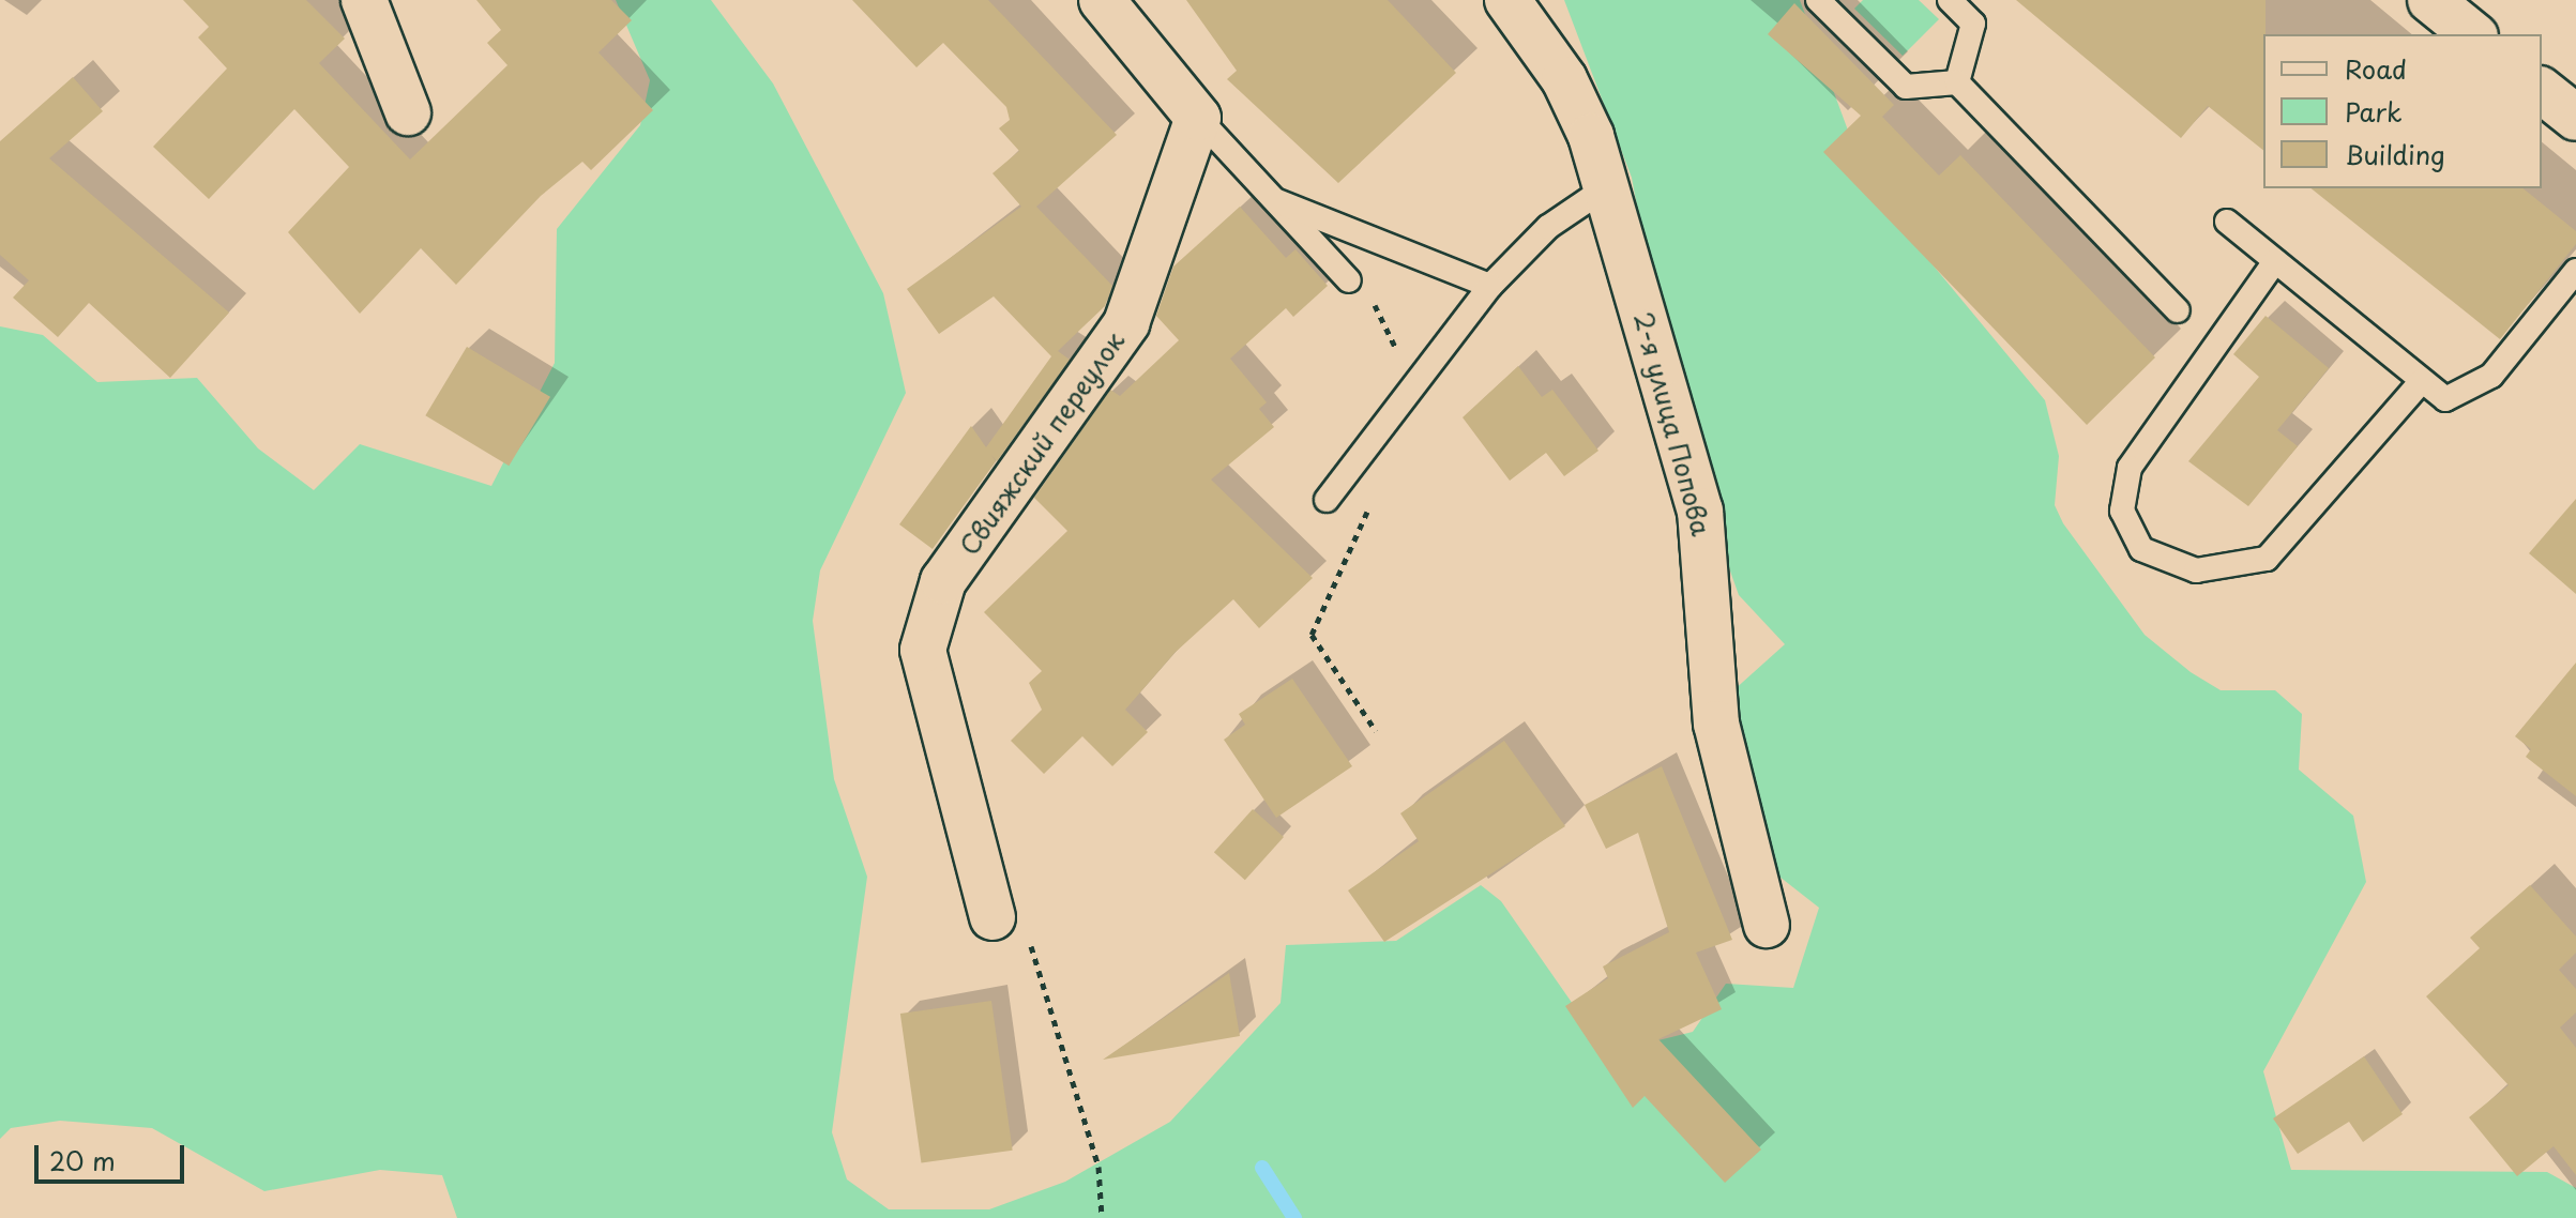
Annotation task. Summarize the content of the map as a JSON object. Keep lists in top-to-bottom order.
{
  "streets": {
    "street": ["2-я улица Попова", "Свияжский переулок"]
  },
  "legend": ["Road", "Park", "Building"],
  "scale_bar": "20 m"
}
